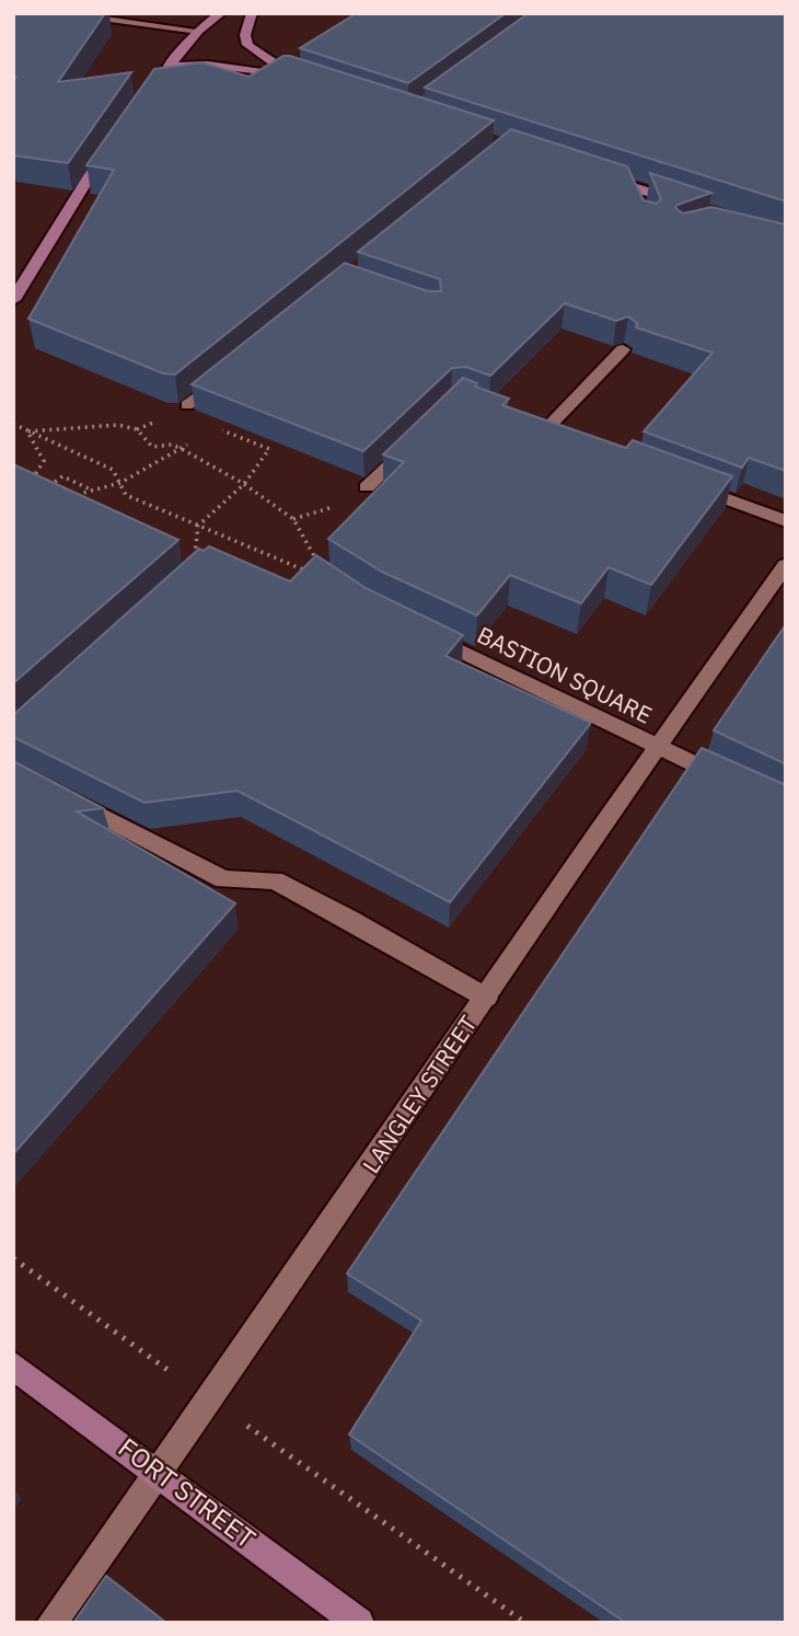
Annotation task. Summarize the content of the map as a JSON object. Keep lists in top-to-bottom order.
{
  "streets": {
    "main road": ["FORT STREET"],
    "street": ["BASTION SQUARE", "LANGLEY STREET"]
  },
  "crossings": [
    ["BASTION SQUARE", "LANGLEY STREET"],
    ["LANGLEY STREET", "FORT STREET"]
  ]
}
